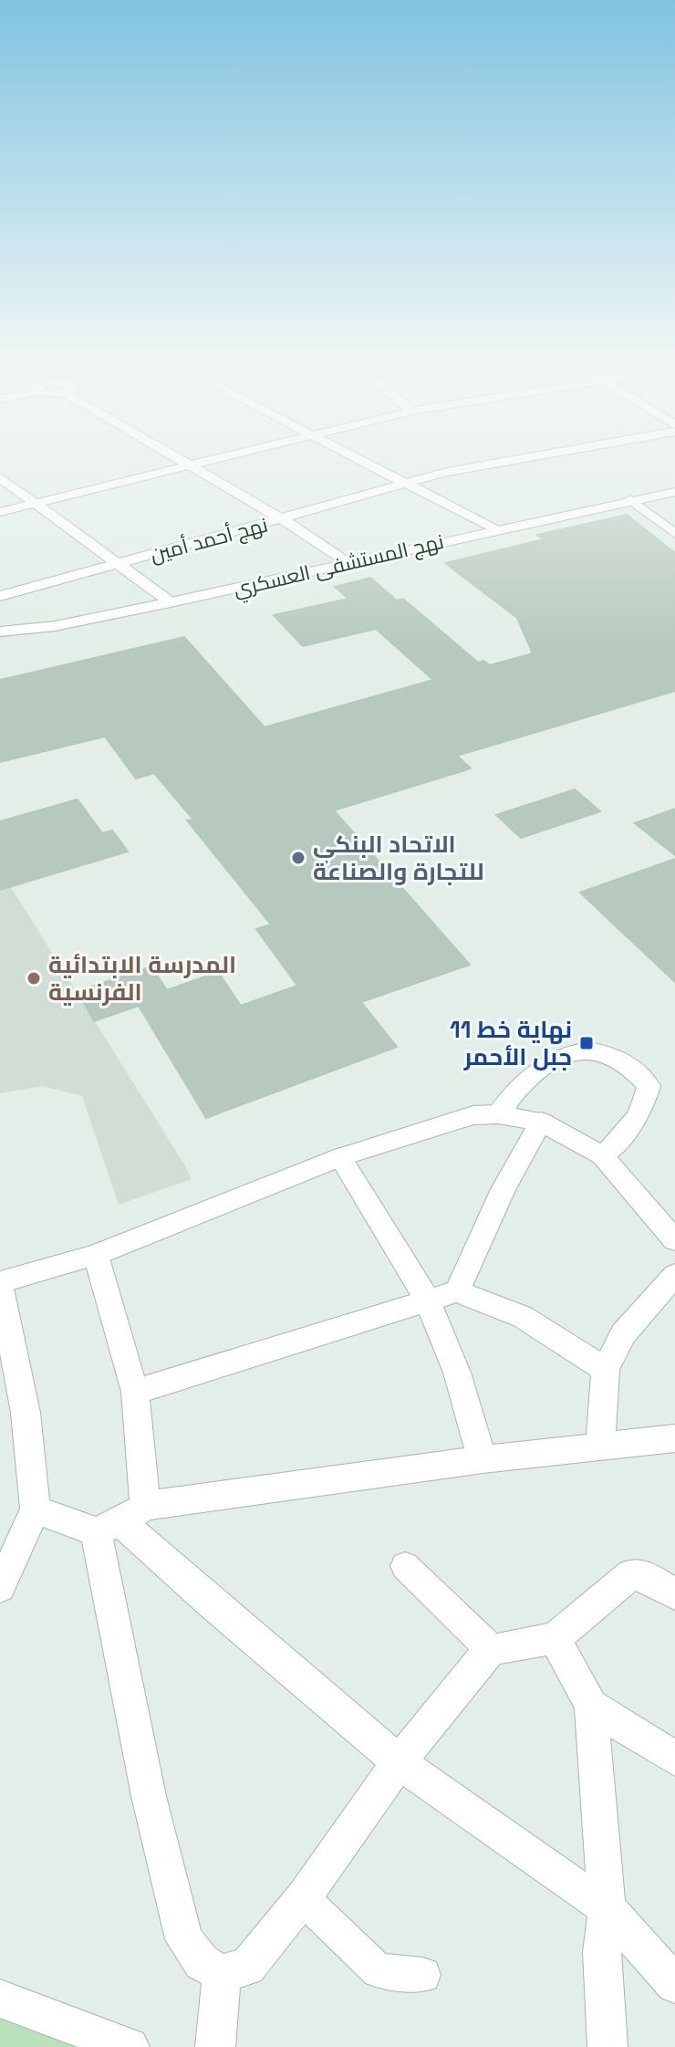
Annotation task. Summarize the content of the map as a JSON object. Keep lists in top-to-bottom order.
{
  "streets": {
    "street": ["نهج أحمد أمين", "نهج المستشفى العسكري"]
  },
  "places": {
    "other": ["الاتحاد البنكي للتجارة والصناعة", "المدرسة الابتدائية الفرنسية"],
    "transit": ["نهاية خط 11 جبل الأحمر"]
  }
}
